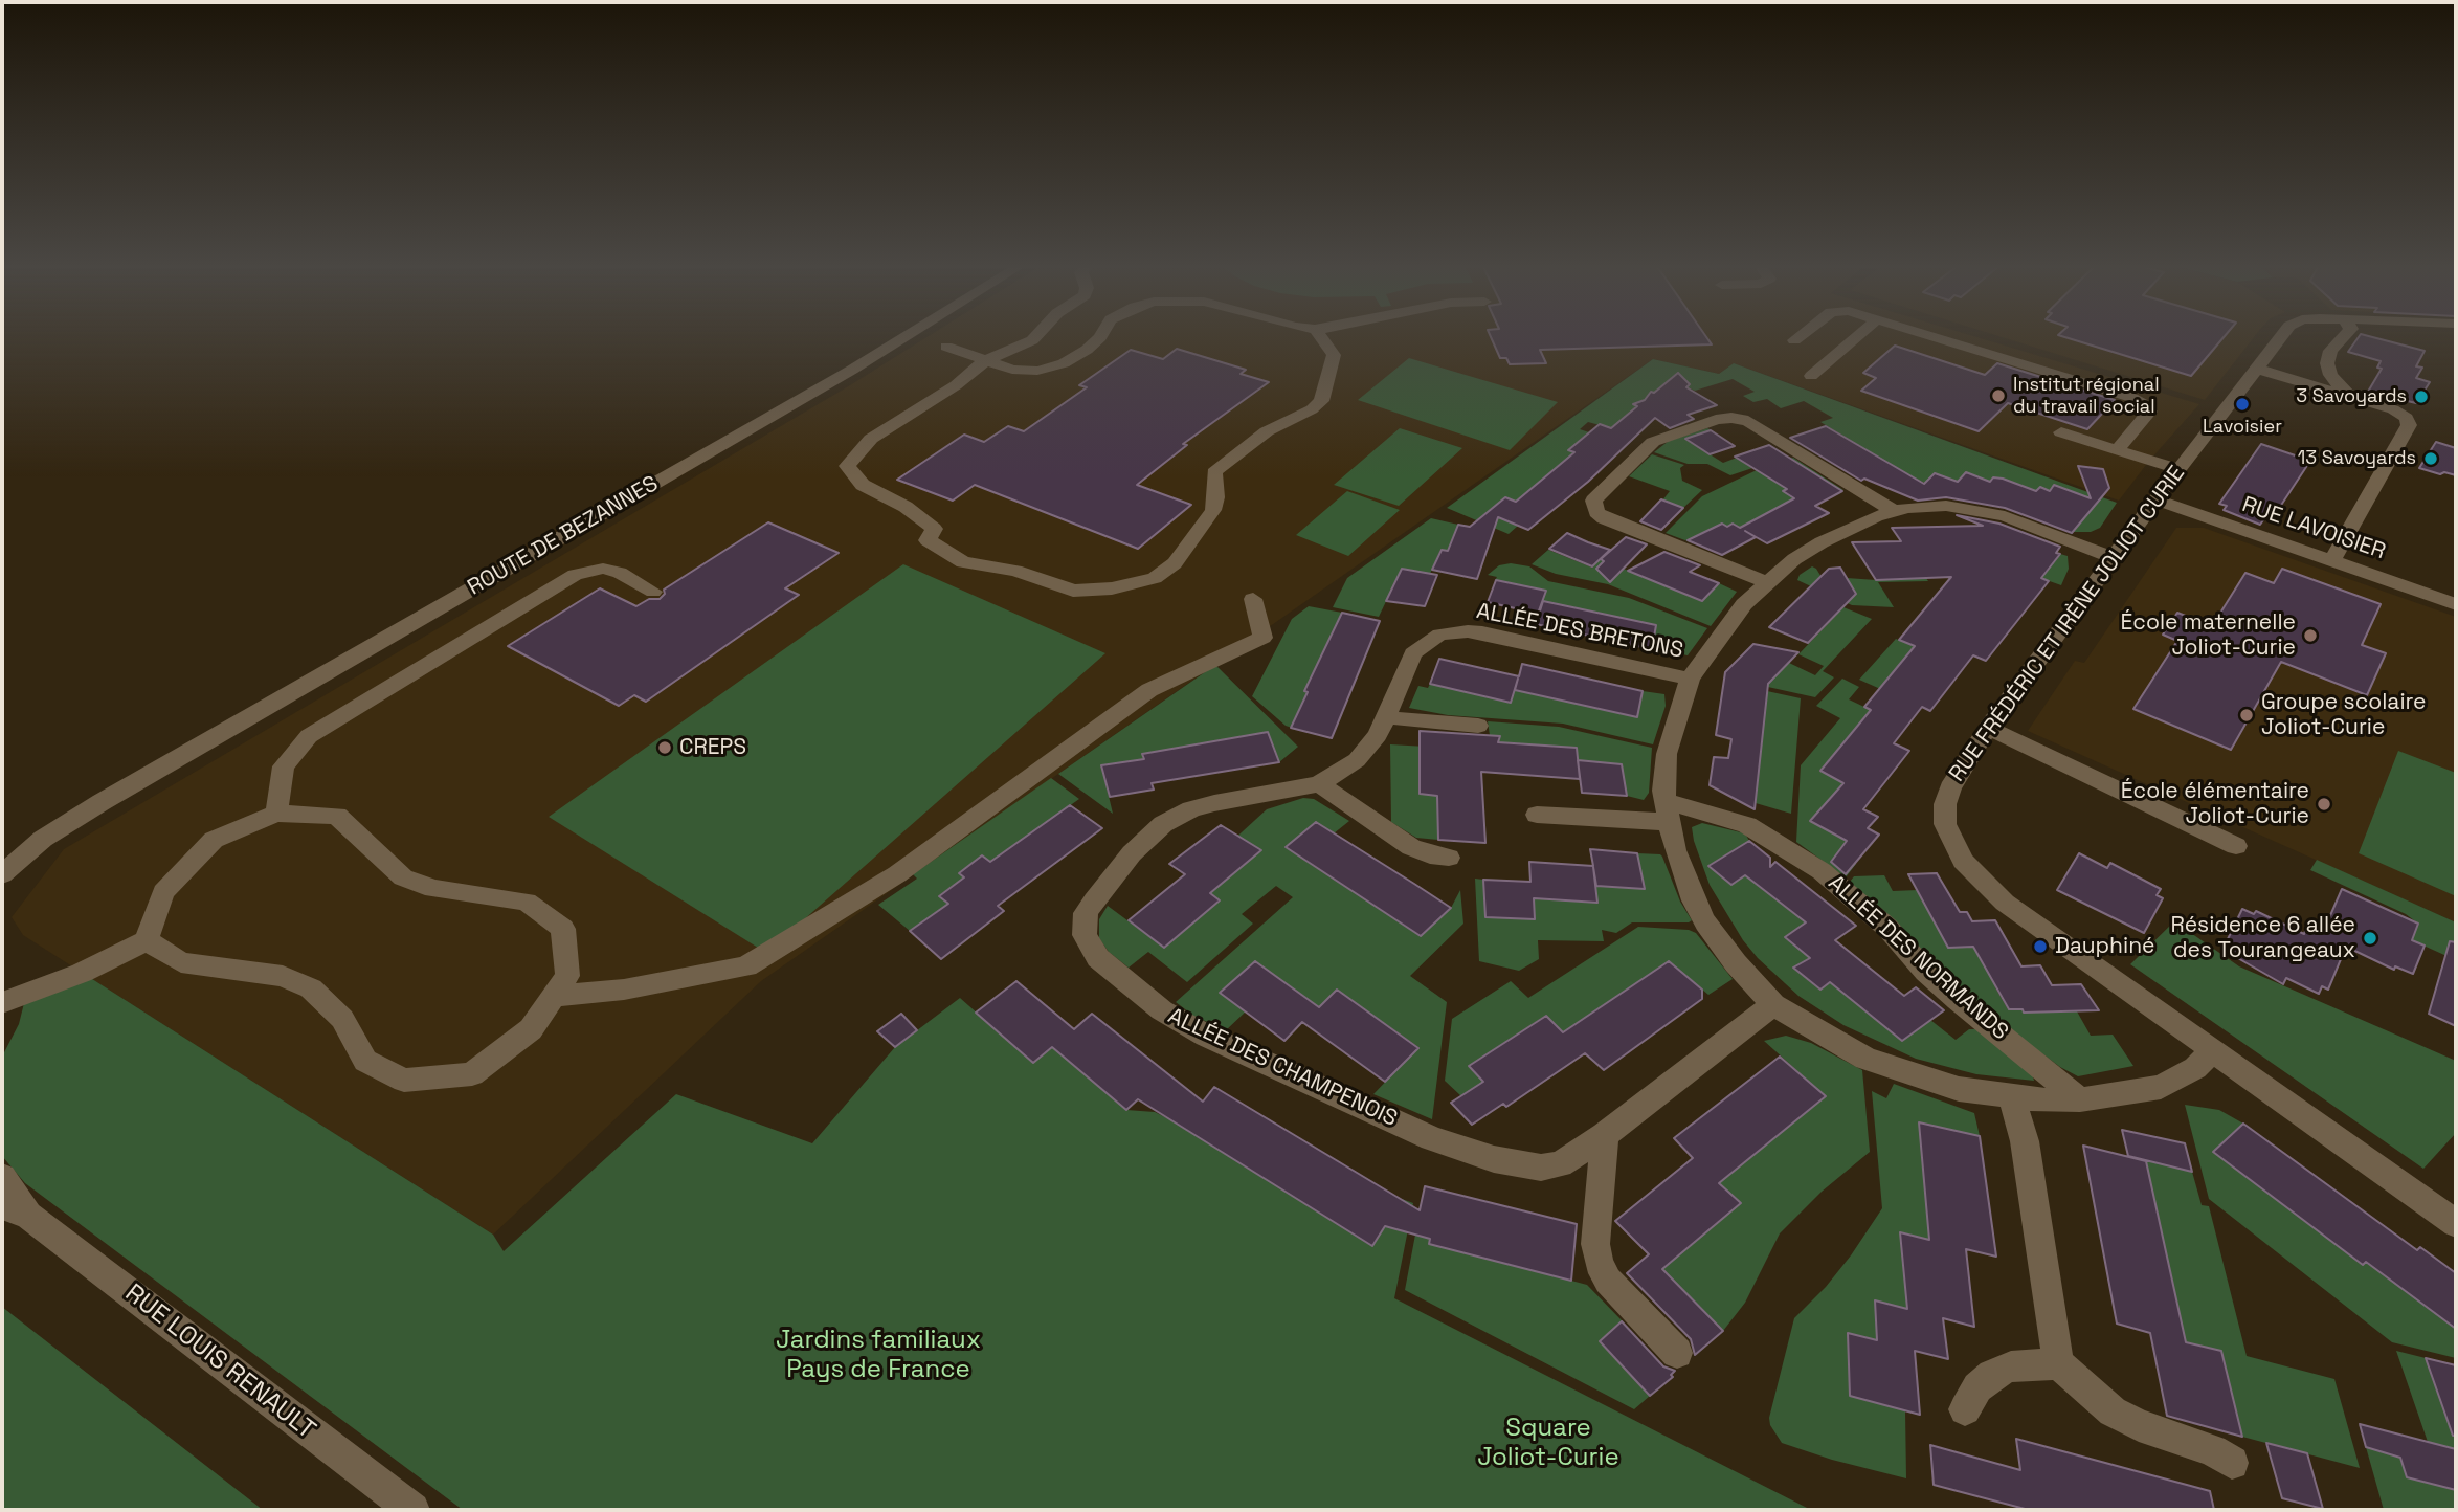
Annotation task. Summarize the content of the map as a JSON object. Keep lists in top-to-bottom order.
{
  "streets": {
    "street": [
      "RUE LAVOISIER",
      "ROUTE DE BEZANNES",
      "RUE FRÉDÉRIC ET IRÈNE JOLIOT CURIE",
      "ALLÉE DES BRETONS",
      "ALLÉE DES NORMANDS",
      "ALLÉE DES CHAMPENOIS",
      "RUE LOUIS RENAULT"
    ]
  },
  "crossings": [
    ["RUE LAVOISIER", "RUE FRÉDÉRIC ET IRÈNE JOLIOT CURIE"],
    ["ALLÉE DES BRETONS", "ALLÉE DES CHAMPENOIS"]
  ],
  "parks": ["Jardins familiaux Pays de France", "Square Joliot-Curie"],
  "places": [
    "Institut régional du travail social",
    "3 Savoyards",
    "Lavoisier",
    "13 Savoyards",
    "École maternelle Joliot-Curie",
    "Groupe scolaire Joliot-Curie",
    "CREPS",
    "École élémentaire Joliot-Curie",
    "Résidence 6 allée des Tourangeaux",
    "Dauphiné"
  ]
}
